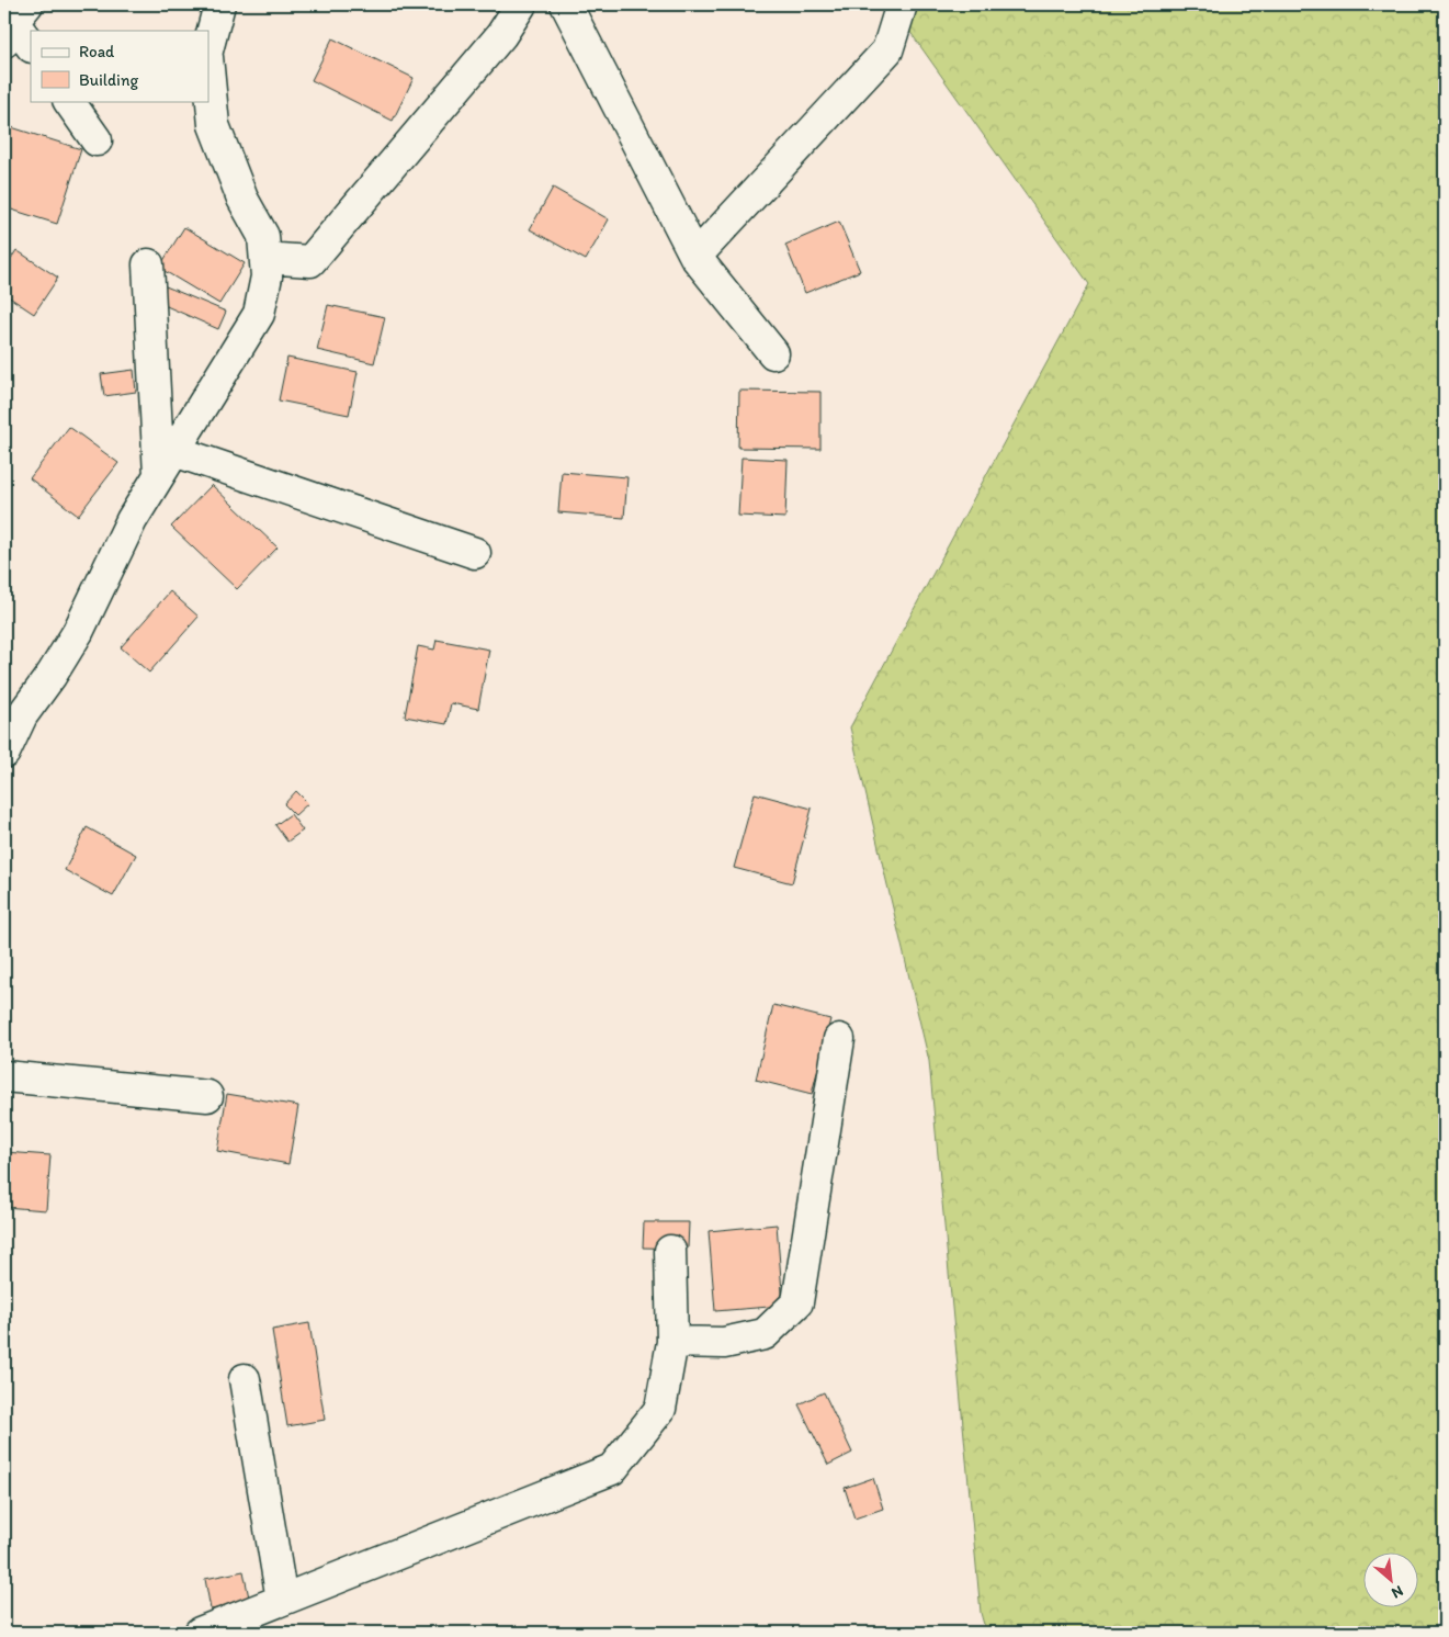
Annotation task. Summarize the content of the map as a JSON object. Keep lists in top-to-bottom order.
{
  "legend": ["Road", "Building"],
  "north": "bottom right"
}
